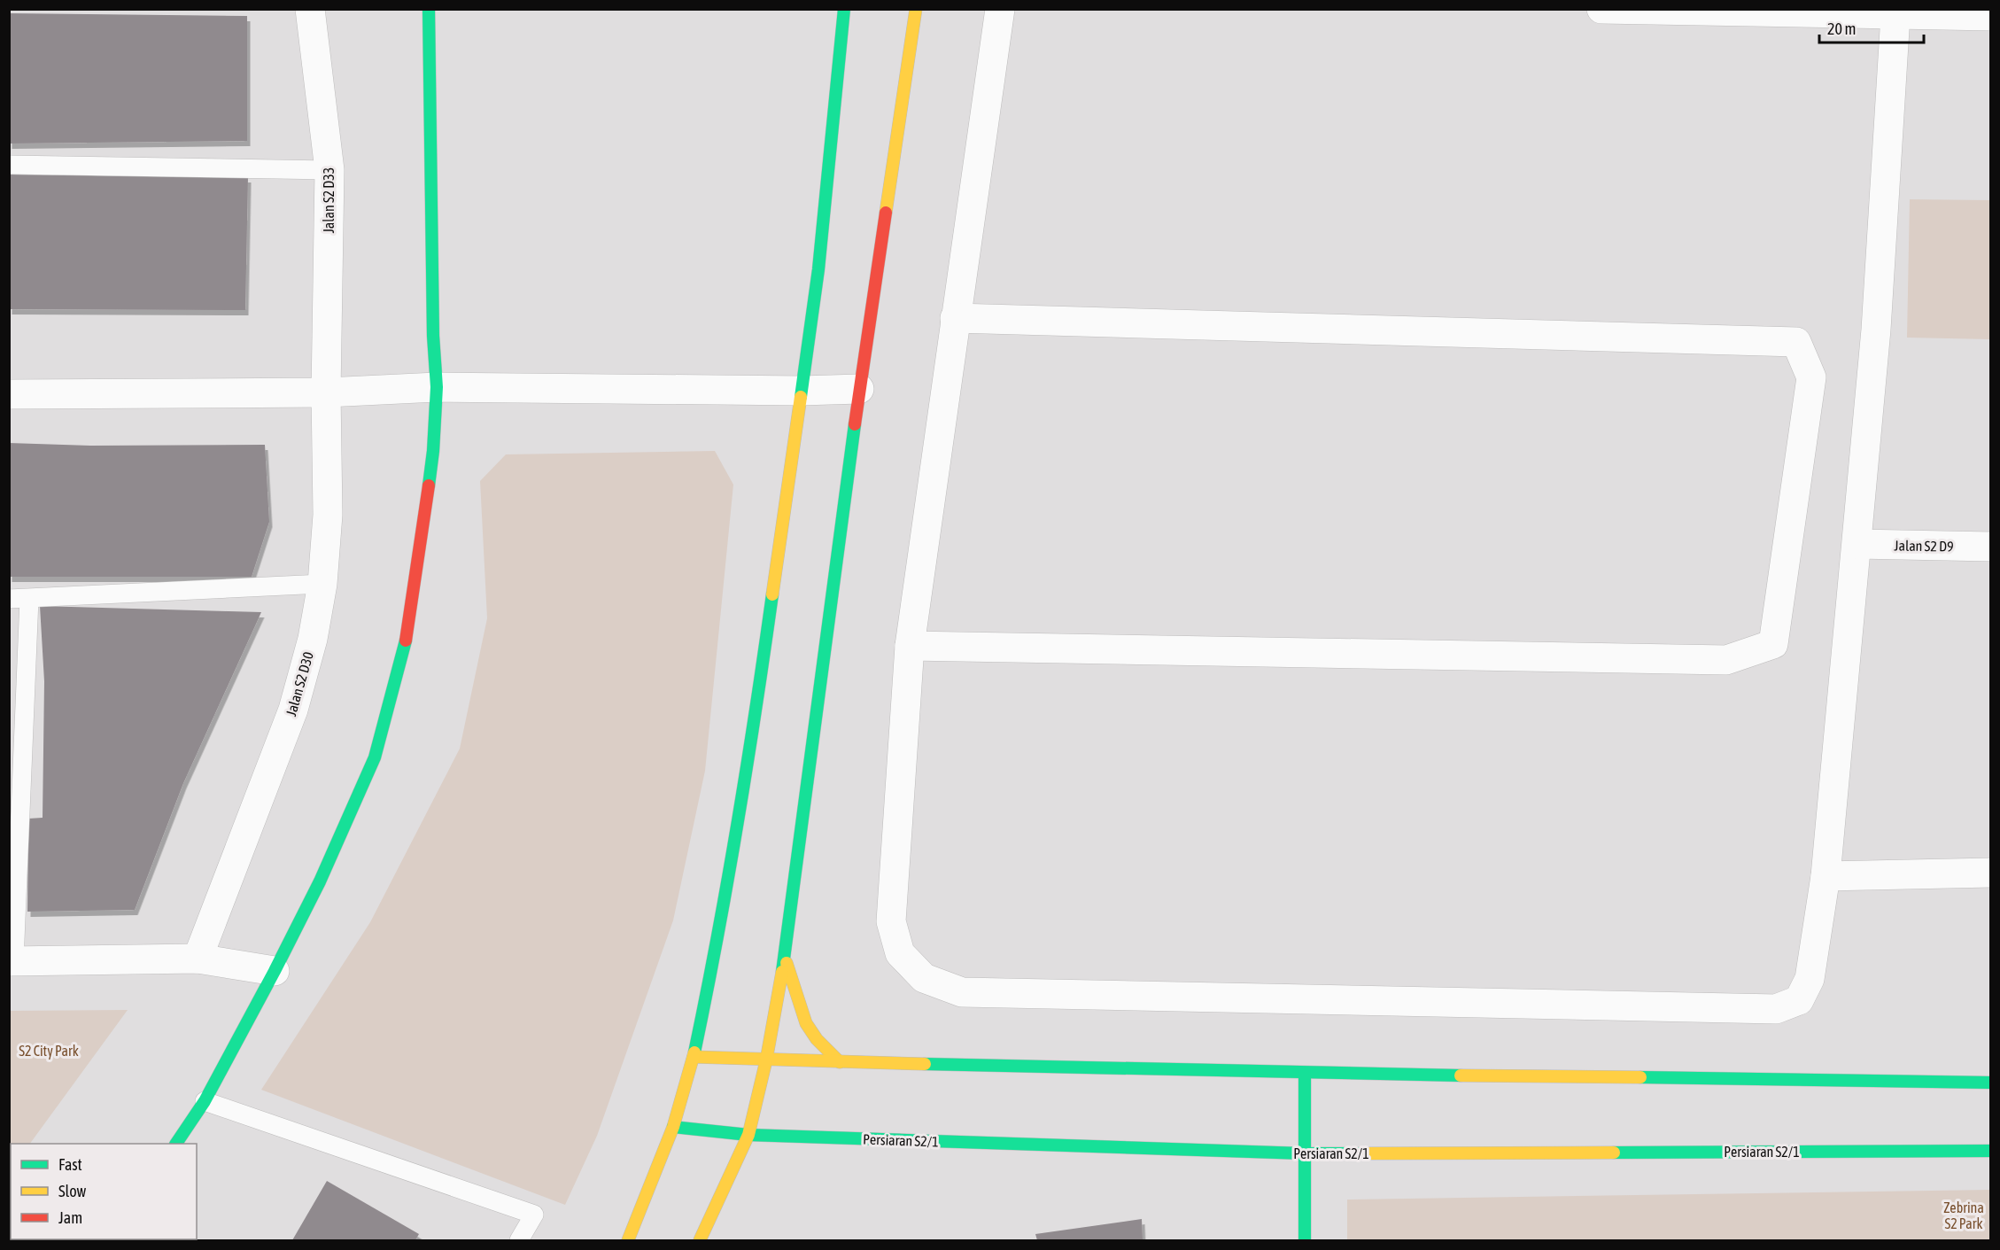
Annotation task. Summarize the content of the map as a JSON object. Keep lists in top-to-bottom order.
{
  "streets": {
    "street": [
      "Jalan S2 D33",
      "Jalan S2 D9",
      "Jalan S2 D30",
      "Persiaran S2/1"
    ]
  },
  "crossings": [
    ["Jalan S2 D33", "Jalan S2 D30"]
  ],
  "parks": ["S2 City Park", "Zebrina S2 Park"],
  "legend": ["Fast", "Slow", "Jam"],
  "scale_bar": "20 m"
}
